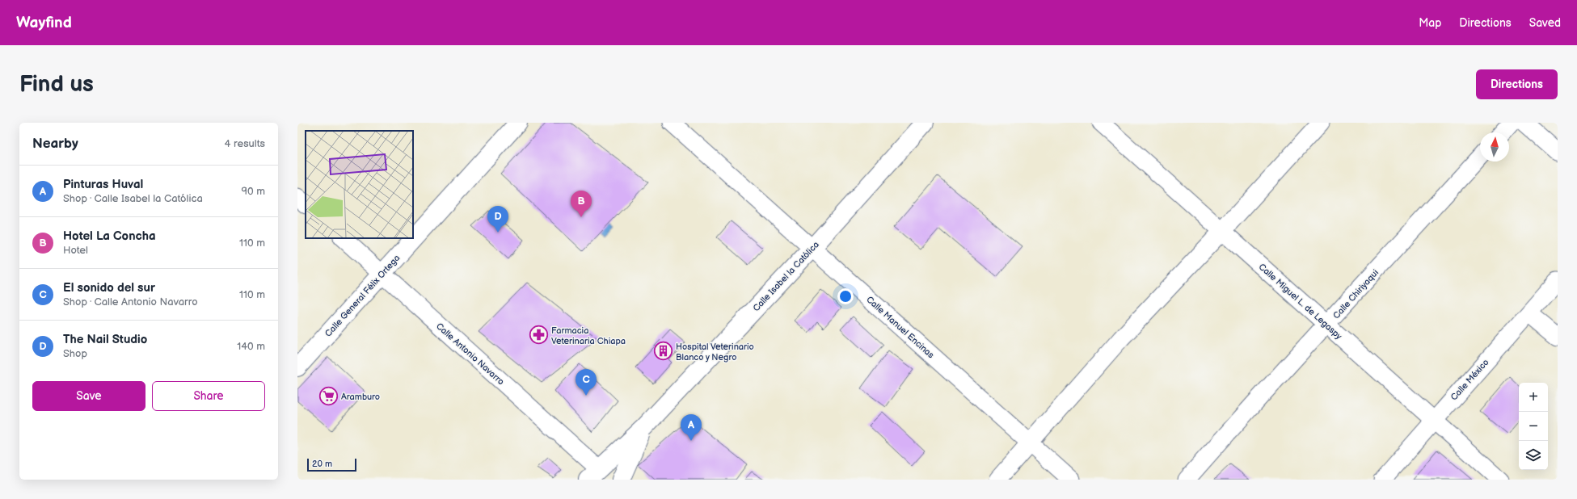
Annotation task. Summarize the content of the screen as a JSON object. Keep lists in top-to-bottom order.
{
  "streets": {
    "street": [
      "Calle Isabel la Católica",
      "Calle Chiriyaqui",
      "Calle General Félix Ortega",
      "Calle Miguel L. de Legaspy",
      "Calle Manuel Encinas",
      "Calle Antonio Navarro",
      "Calle México"
    ]
  },
  "crossings": [
    ["Calle Isabel la Católica", "Calle Manuel Encinas"],
    ["Calle Isabel la Católica", "Calle Antonio Navarro"],
    ["Calle Chiriyaqui", "Calle Miguel L. de Legaspy"],
    ["Calle General Félix Ortega", "Calle Antonio Navarro"],
    ["Calle Miguel L. de Legaspy", "Calle México"]
  ],
  "places": {
    "pharmacy": ["Farmacia Veterinaria Chiapa"],
    "building": ["Hospital Veterinario Blanco y Negro"],
    "supermarket": ["Aramburo"]
  },
  "scale_bar": "20 m",
  "north": "top",
  "page": {
    "header": "Wayfind",
    "nav": ["Map", "Directions", "Saved"],
    "buttons": [
      "Directions",
      ["Save", "Share"]
    ],
    "title": "Find us",
    "heading": ["Nearby", "4 results"],
    "list": [
      {
        "mark": "A",
        "name": "Pinturas Huval",
        "note": "Shop · Calle Isabel la Católica",
        "value": "90 m"
      },
      {
        "mark": "B",
        "name": "Hotel La Concha",
        "note": "Hotel",
        "value": "110 m"
      },
      {
        "mark": "C",
        "name": "El sonido del sur",
        "note": "Shop · Calle Antonio Navarro",
        "value": "110 m"
      },
      {
        "mark": "D",
        "name": "The Nail Studio",
        "note": "Shop",
        "value": "140 m"
      }
    ],
    "pins": [
      "B",
      "D",
      "C",
      "A"
    ],
    "map_buttons": ["+", "−"],
    "scale": "20 m"
  }
}
